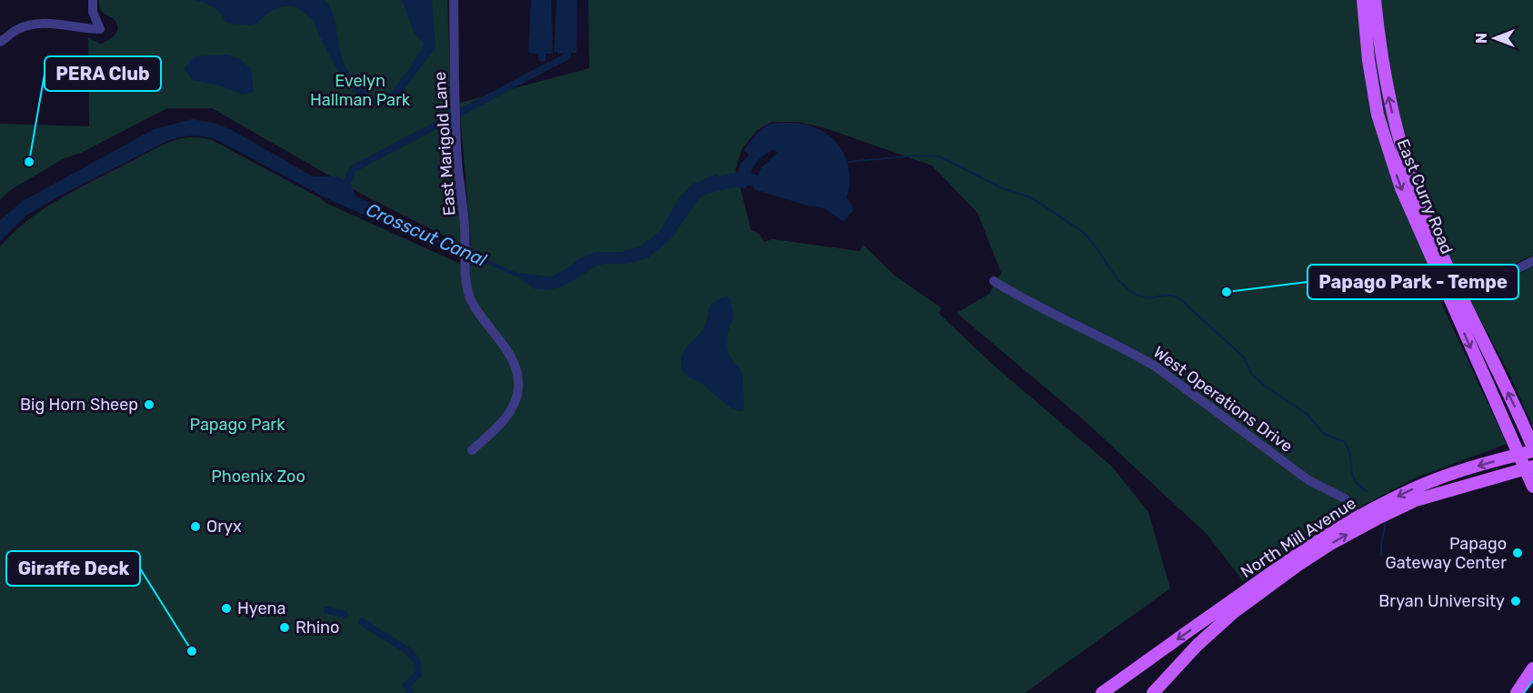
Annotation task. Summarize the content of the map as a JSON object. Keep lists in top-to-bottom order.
{
  "streets": {
    "main road": ["East Curry Road", "North Mill Avenue"],
    "street": ["East Marigold Lane", "West Operations Drive"]
  },
  "crossings": [
    ["East Curry Road", "North Mill Avenue"],
    ["West Operations Drive", "North Mill Avenue"]
  ],
  "water": ["Crosscut Canal"],
  "parks": ["Evelyn Hallman Park", "Papago Park", "Phoenix Zoo"],
  "places": [
    "PERA Club",
    "Papago Park - Tempe",
    "Big Horn Sheep",
    "Oryx",
    "Papago Gateway Center",
    "Bryan University",
    "Hyena",
    "Rhino",
    "Giraffe Deck"
  ],
  "north": "left"
}
